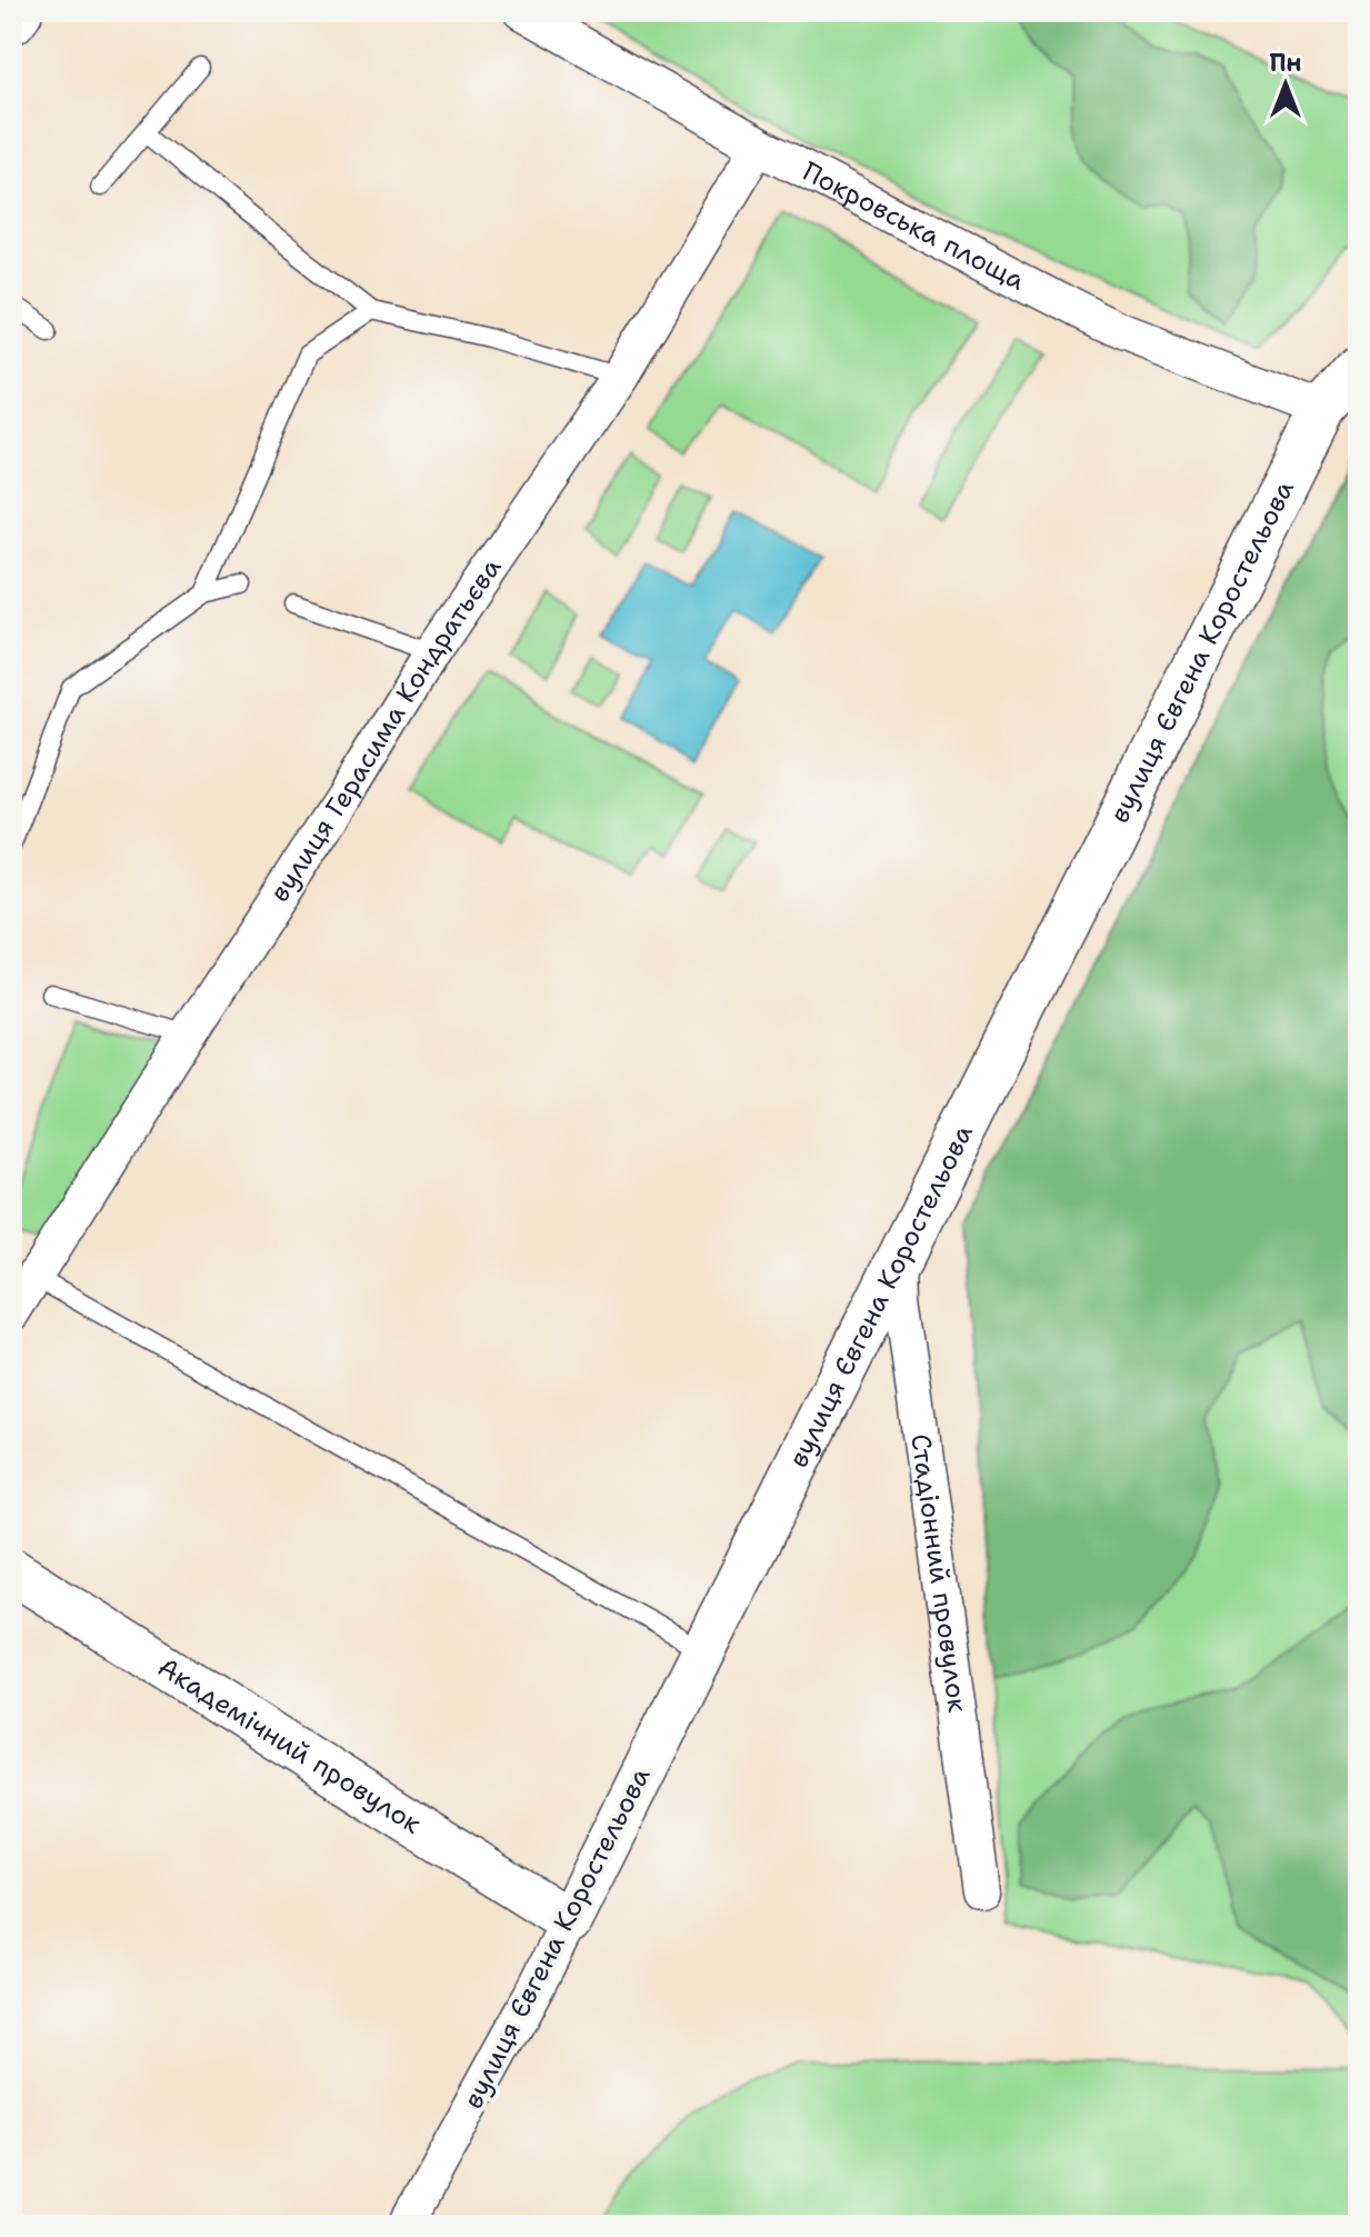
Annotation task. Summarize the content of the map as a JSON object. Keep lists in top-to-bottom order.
{
  "streets": {
    "street": [
      "Покровська площа",
      "вулиця Євгена Коростельова",
      "вулиця Герасима Кондратьєва",
      "Стадіонний провулок",
      "Академічний провулок"
    ]
  },
  "crossings": [
    ["Покровська площа", "вулиця Євгена Коростельова"],
    ["Покровська площа", "вулиця Герасима Кондратьєва"],
    ["вулиця Євгена Коростельова", "Стадіонний провулок"],
    ["вулиця Євгена Коростельова", "Академічний провулок"]
  ],
  "north": "top"
}
